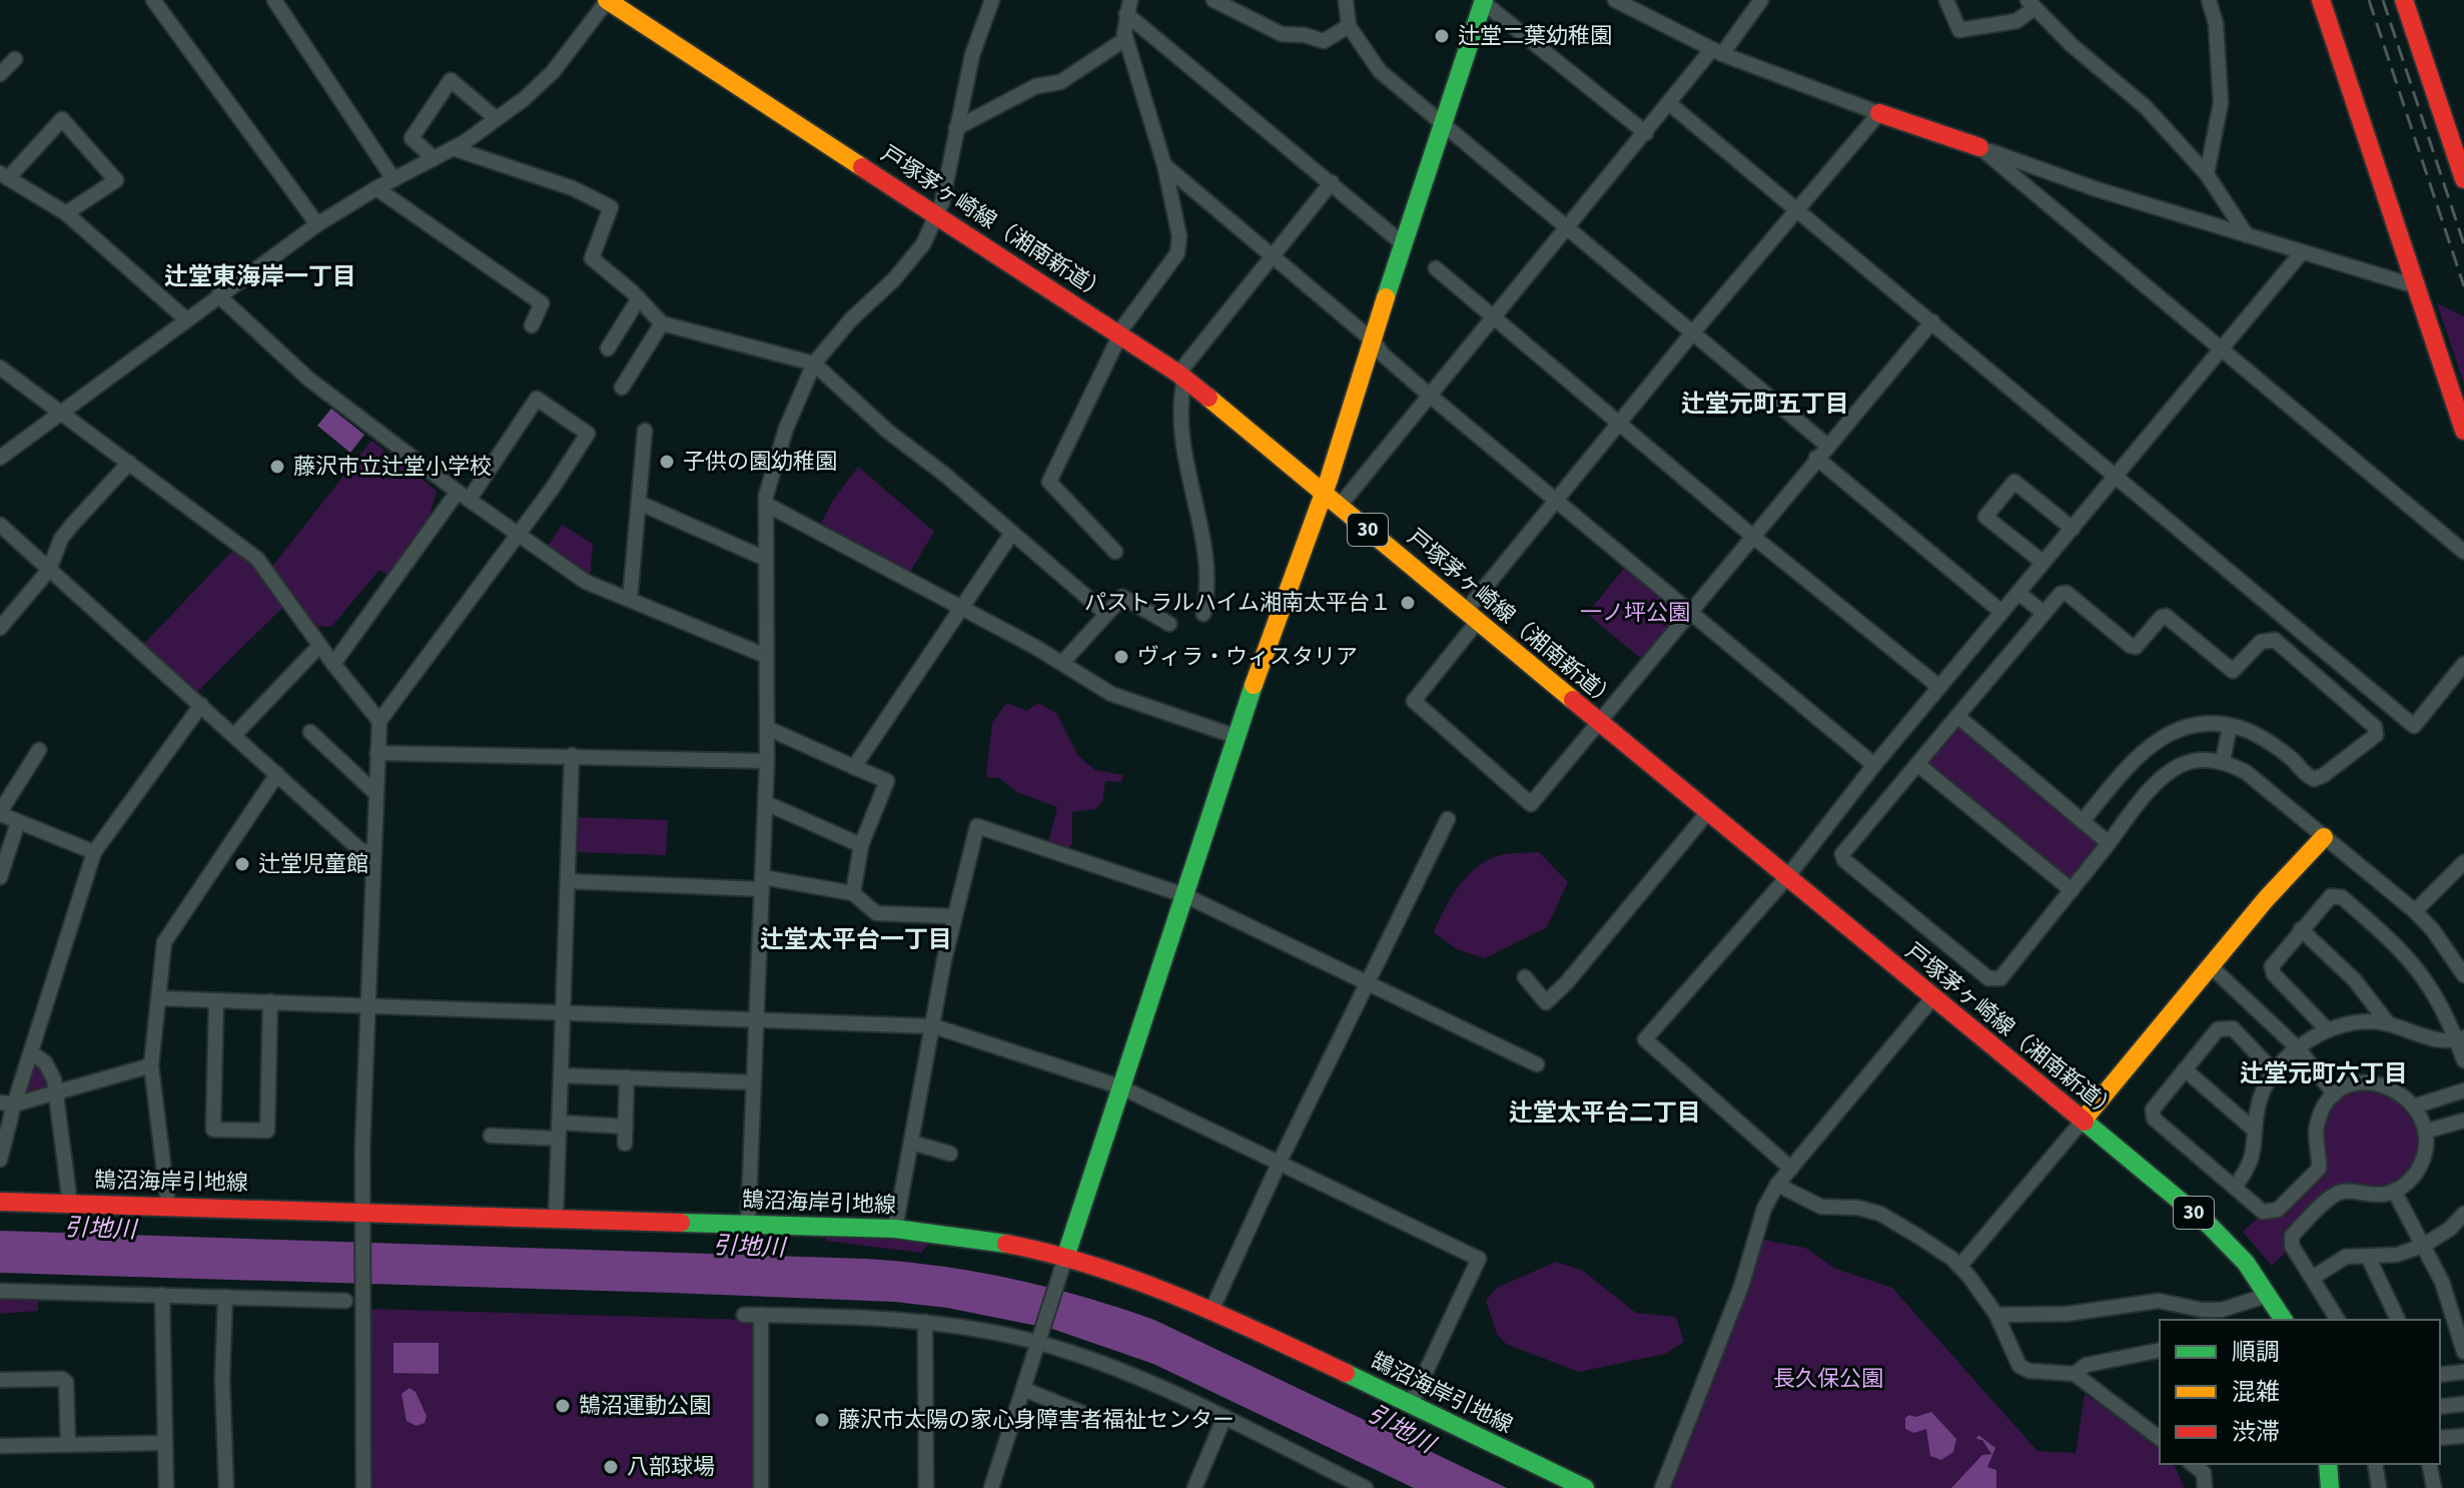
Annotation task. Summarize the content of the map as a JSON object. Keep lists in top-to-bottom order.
{
  "streets": {
    "street": ["戸塚茅ヶ崎線（湘南新道）", "30", "鵠沼海岸引地線"]
  },
  "districts": [
    "辻堂東海岸一丁目",
    "辻堂元町五丁目",
    "辻堂太平台一丁目",
    "辻堂元町六丁目",
    "辻堂太平台二丁目"
  ],
  "water": ["引地川"],
  "parks": ["一ノ坪公園", "長久保公園"],
  "places": [
    "辻堂二葉幼稚園",
    "子供の園幼稚園",
    "藤沢市立辻堂小学校",
    "パストラルハイム湘南太平台１",
    "ヴィラ・ウィスタリア",
    "辻堂児童館",
    "鵠沼運動公園",
    "藤沢市太陽の家心身障害者福祉センター",
    "八部球場"
  ],
  "legend": ["順調", "混雑", "渋滞"]
}
